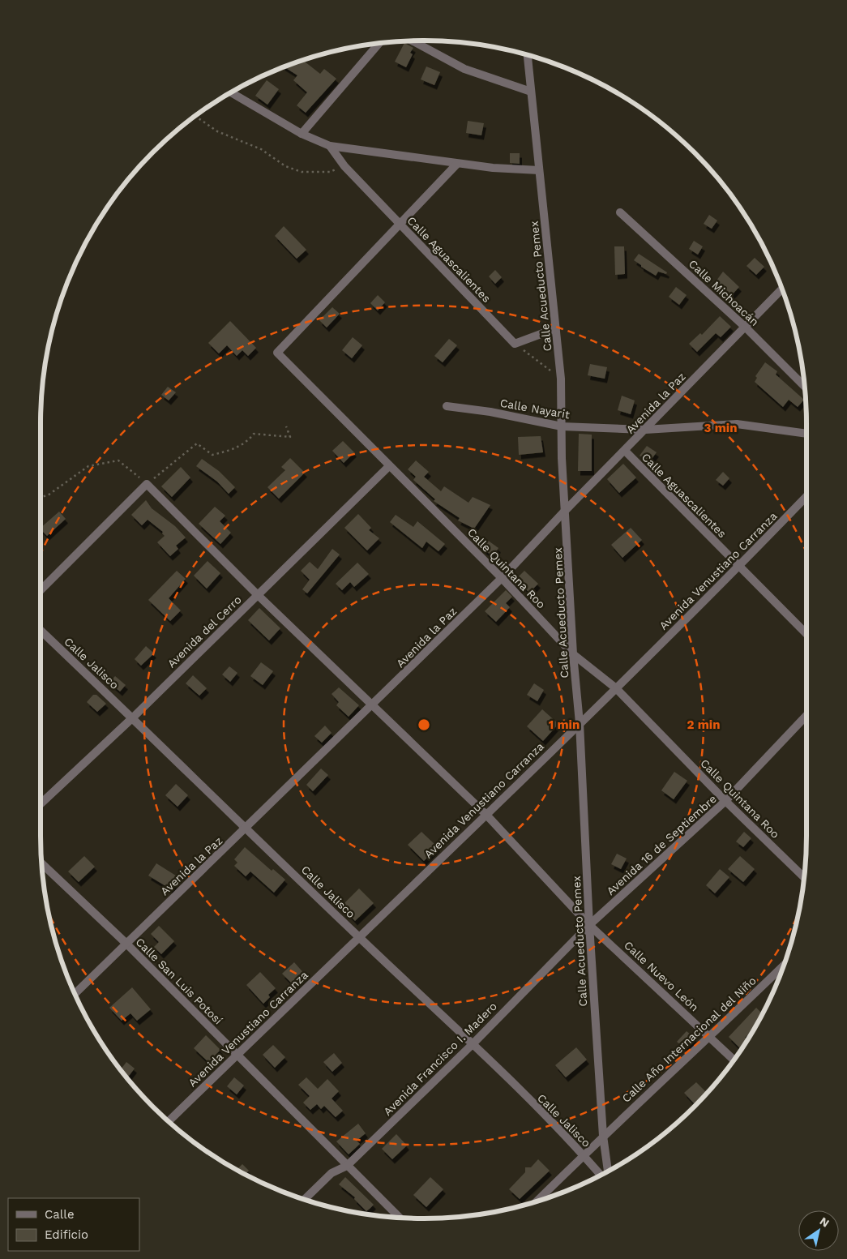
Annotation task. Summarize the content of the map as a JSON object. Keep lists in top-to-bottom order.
{
  "streets": {
    "street": [
      "Calle Aguascalientes",
      "Calle Acueducto Pemex",
      "Calle Michoacán",
      "Avenida la Paz",
      "Calle Nayarit",
      "Calle Quintana Roo",
      "Avenida Venustiano Carranza",
      "Avenida del Cerro",
      "Calle Jalisco",
      "Avenida 16 de Septiembre",
      "Calle Nuevo León",
      "Calle San Luis Potosí",
      "Calle Año Internacional del Niño",
      "Avenida Francisco I. Madero"
    ]
  },
  "crossings": [
    ["Calle Aguascalientes", "Avenida la Paz"],
    ["Calle Aguascalientes", "Calle Quintana Roo"],
    ["Calle Aguascalientes", "Avenida Venustiano Carranza"],
    ["Calle Acueducto Pemex", "Avenida la Paz"],
    ["Calle Acueducto Pemex", "Calle Nayarit"],
    ["Calle Acueducto Pemex", "Calle Quintana Roo"],
    ["Calle Acueducto Pemex", "Avenida Venustiano Carranza"],
    ["Calle Acueducto Pemex", "Avenida 16 de Septiembre"],
    ["Calle Acueducto Pemex", "Calle Nuevo León"],
    ["Calle Acueducto Pemex", "Calle Año Internacional del Niño"],
    ["Calle Acueducto Pemex", "Avenida Francisco I. Madero"],
    ["Calle Michoacán", "Avenida la Paz"],
    ["Avenida la Paz", "Calle Nayarit"],
    ["Avenida la Paz", "Calle Quintana Roo"],
    ["Avenida la Paz", "Calle Jalisco"],
    ["Avenida la Paz", "Calle San Luis Potosí"],
    ["Calle Quintana Roo", "Avenida Venustiano Carranza"],
    ["Calle Quintana Roo", "Avenida del Cerro"],
    ["Calle Quintana Roo", "Avenida 16 de Septiembre"],
    ["Avenida Venustiano Carranza", "Calle Jalisco"],
    ["Avenida Venustiano Carranza", "Calle San Luis Potosí"],
    ["Avenida del Cerro", "Calle Jalisco"],
    ["Calle Jalisco", "Calle Año Internacional del Niño"],
    ["Calle Jalisco", "Avenida Francisco I. Madero"],
    ["Avenida 16 de Septiembre", "Calle Nuevo León"],
    ["Avenida 16 de Septiembre", "Avenida Francisco I. Madero"],
    ["Calle Nuevo León", "Calle Año Internacional del Niño"],
    ["Calle Nuevo León", "Avenida Francisco I. Madero"],
    ["Calle San Luis Potosí", "Avenida Francisco I. Madero"]
  ],
  "legend": ["Calle", "Edificio"],
  "north": "top right",
  "rings": ["3 min", "1 min", "2 min"]
}
